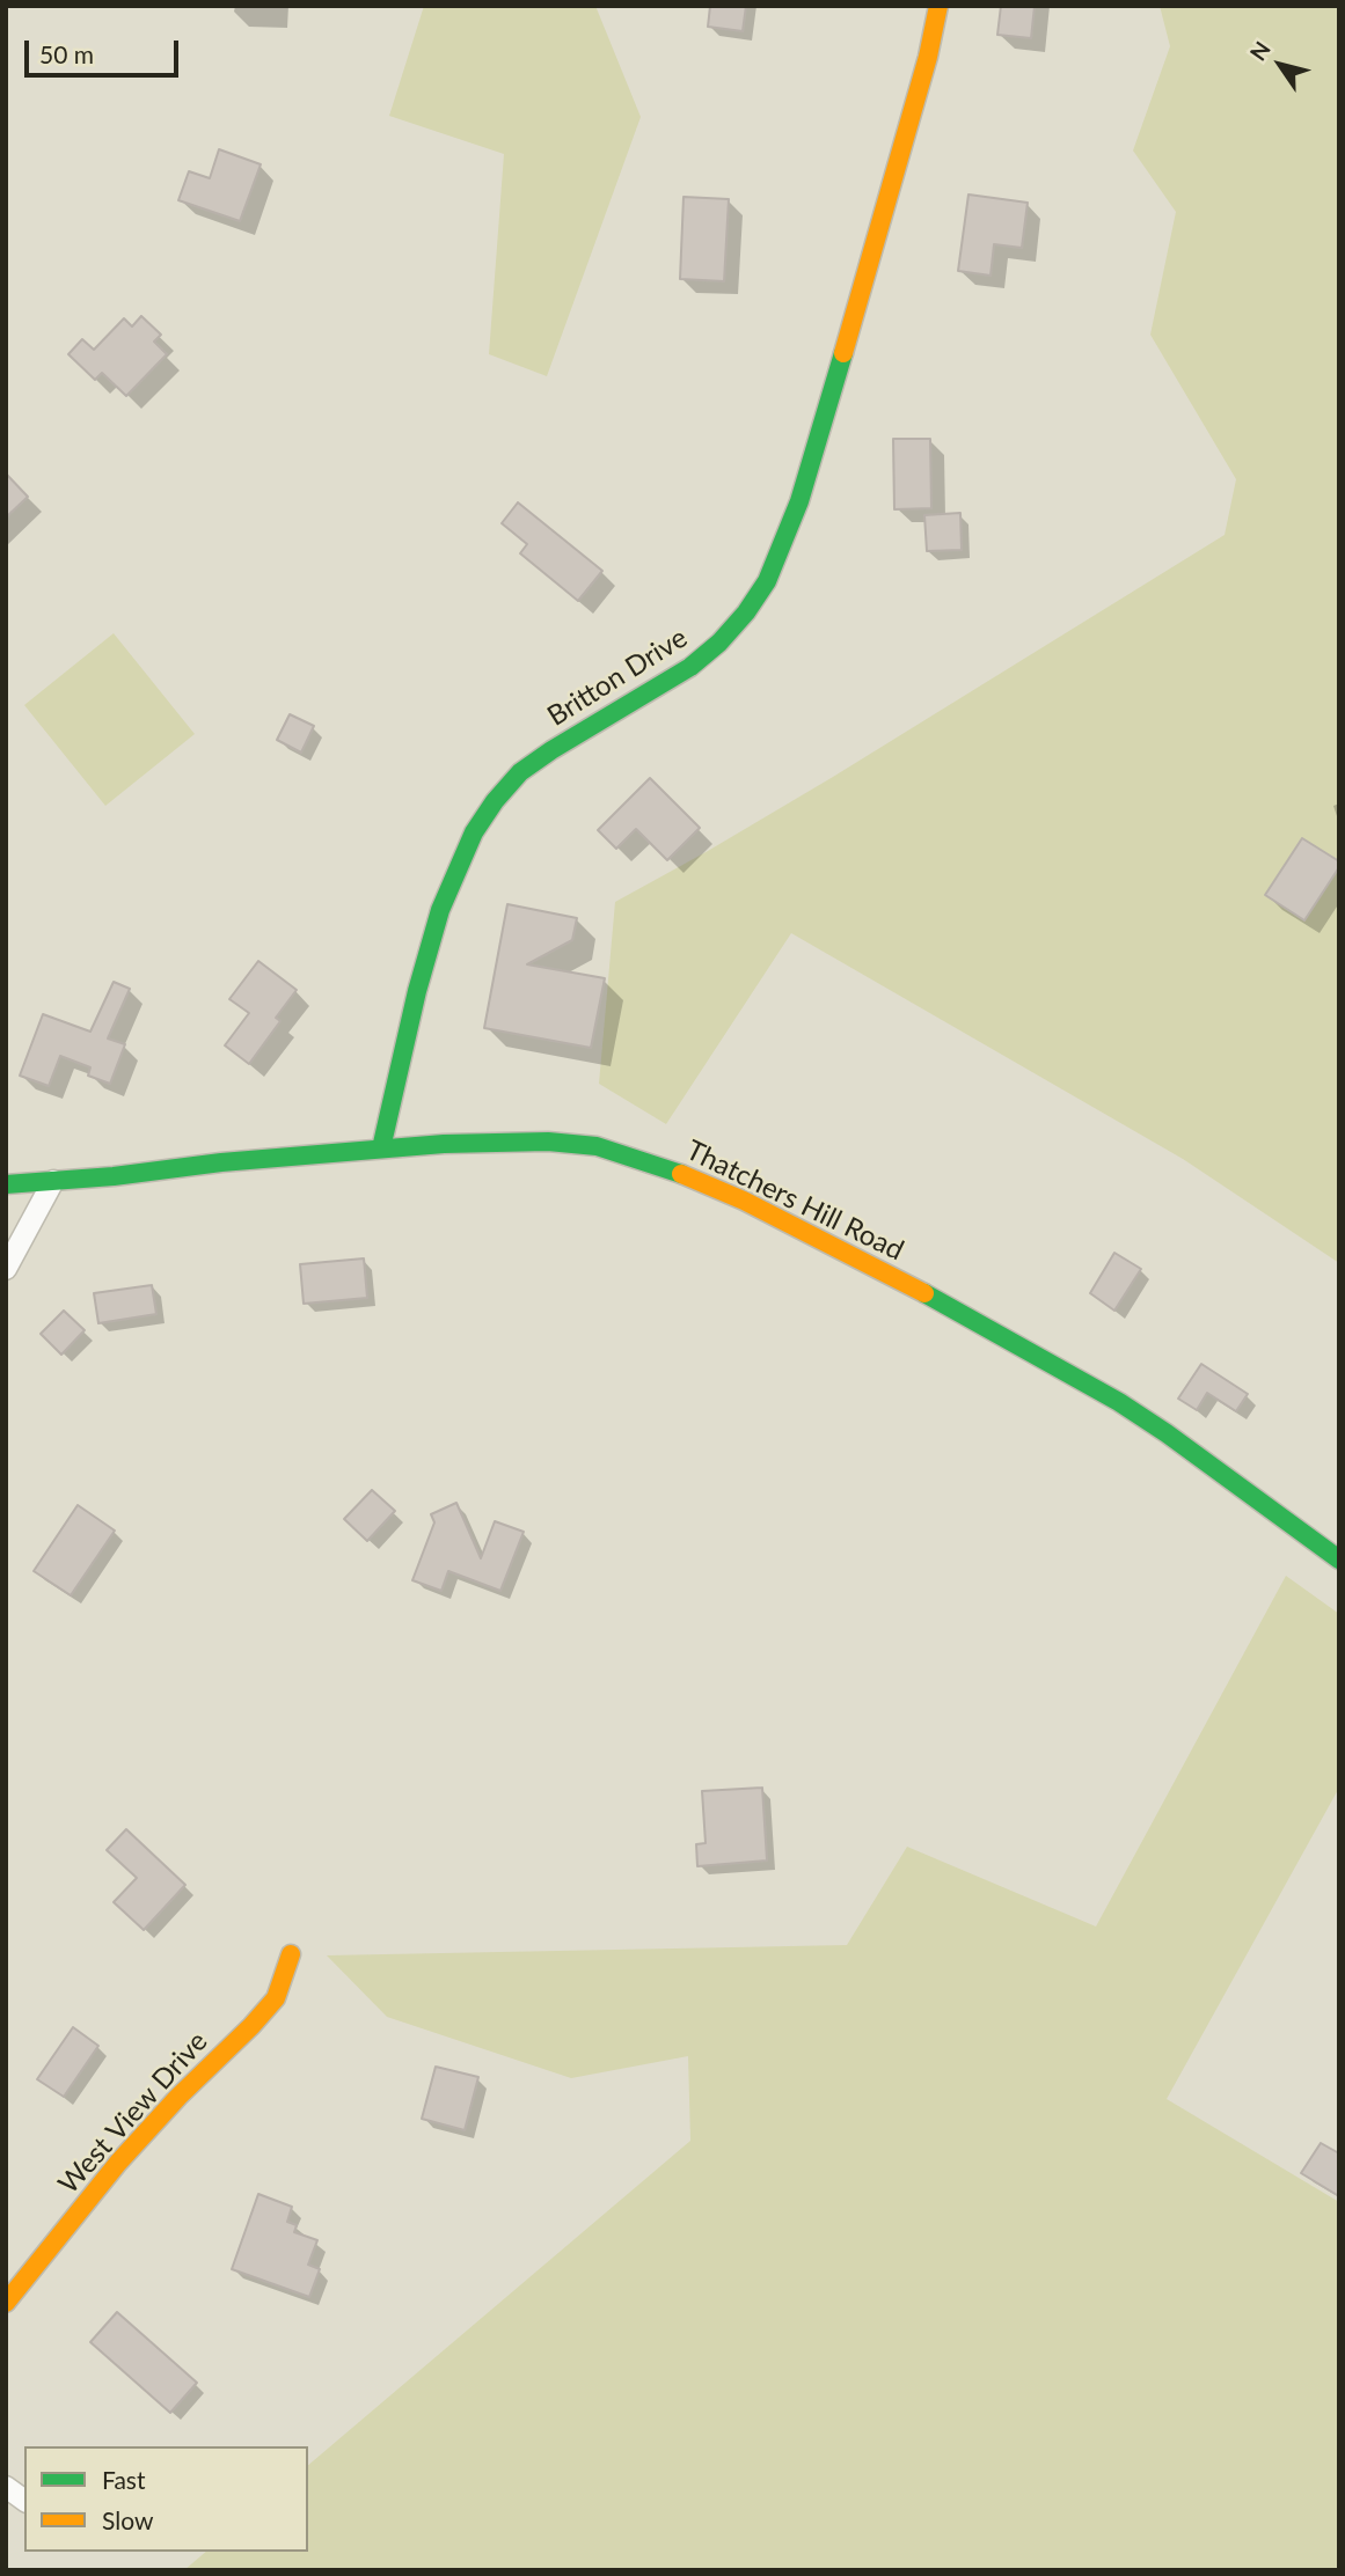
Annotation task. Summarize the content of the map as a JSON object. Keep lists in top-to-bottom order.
{
  "streets": {
    "street": ["Britton Drive", "Thatchers Hill Road", "West View Drive"]
  },
  "crossings": [
    ["Britton Drive", "Thatchers Hill Road"]
  ],
  "legend": ["Fast", "Slow"],
  "scale_bar": "50 m",
  "north": "top left"
}
